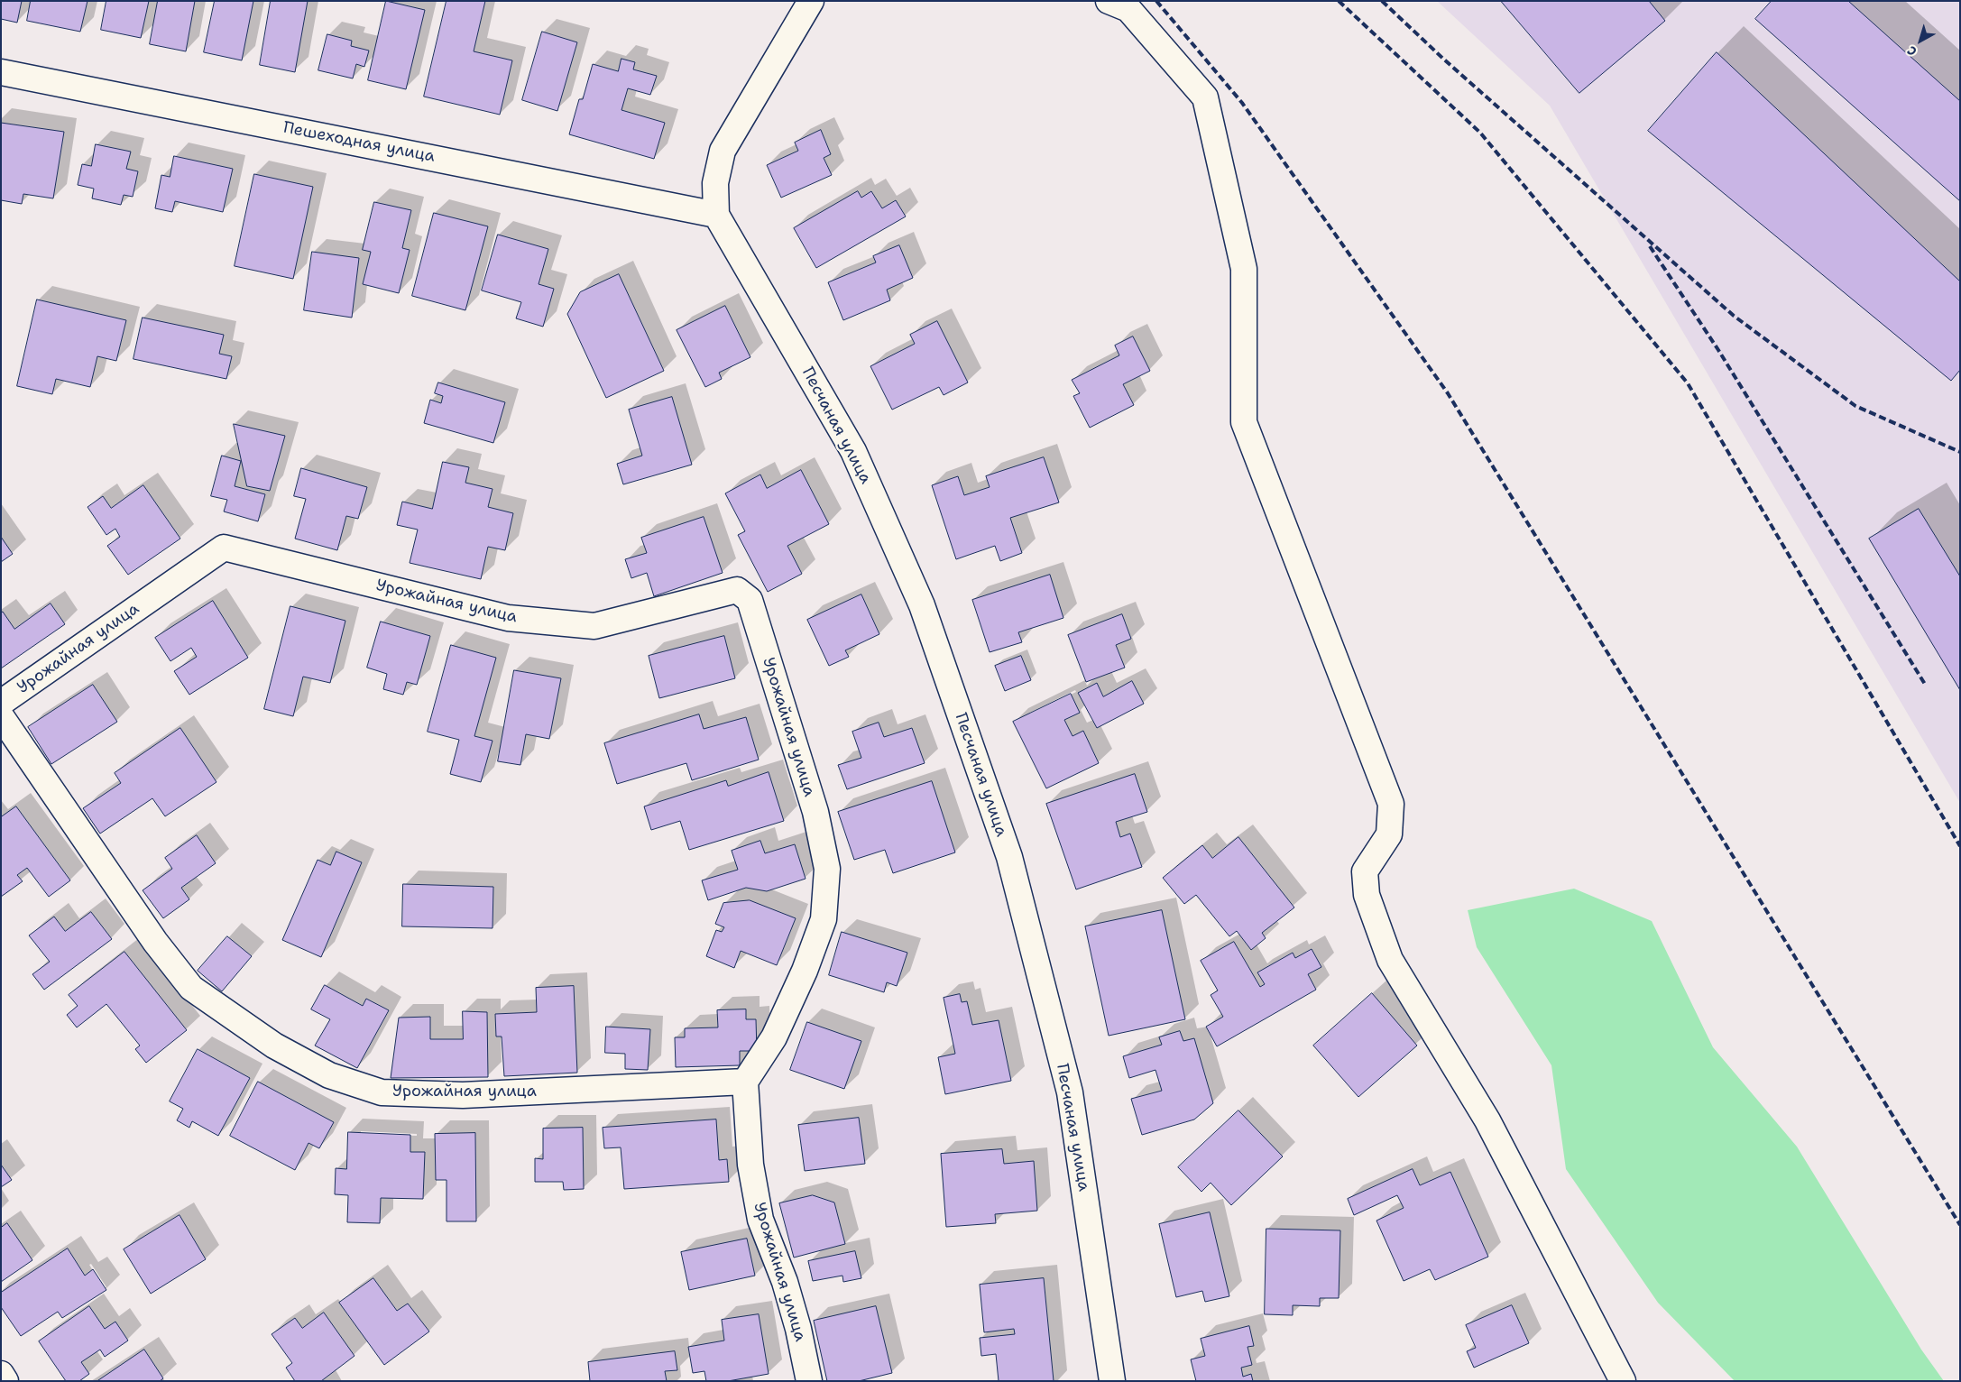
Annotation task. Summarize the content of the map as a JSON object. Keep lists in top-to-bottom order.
{
  "streets": {
    "street": ["Пешеходная улица", "Песчаная улица", "Урожайная улица"]
  },
  "crossings": [
    ["Пешеходная улица", "Песчаная улица"]
  ],
  "north": "bottom left"
}
